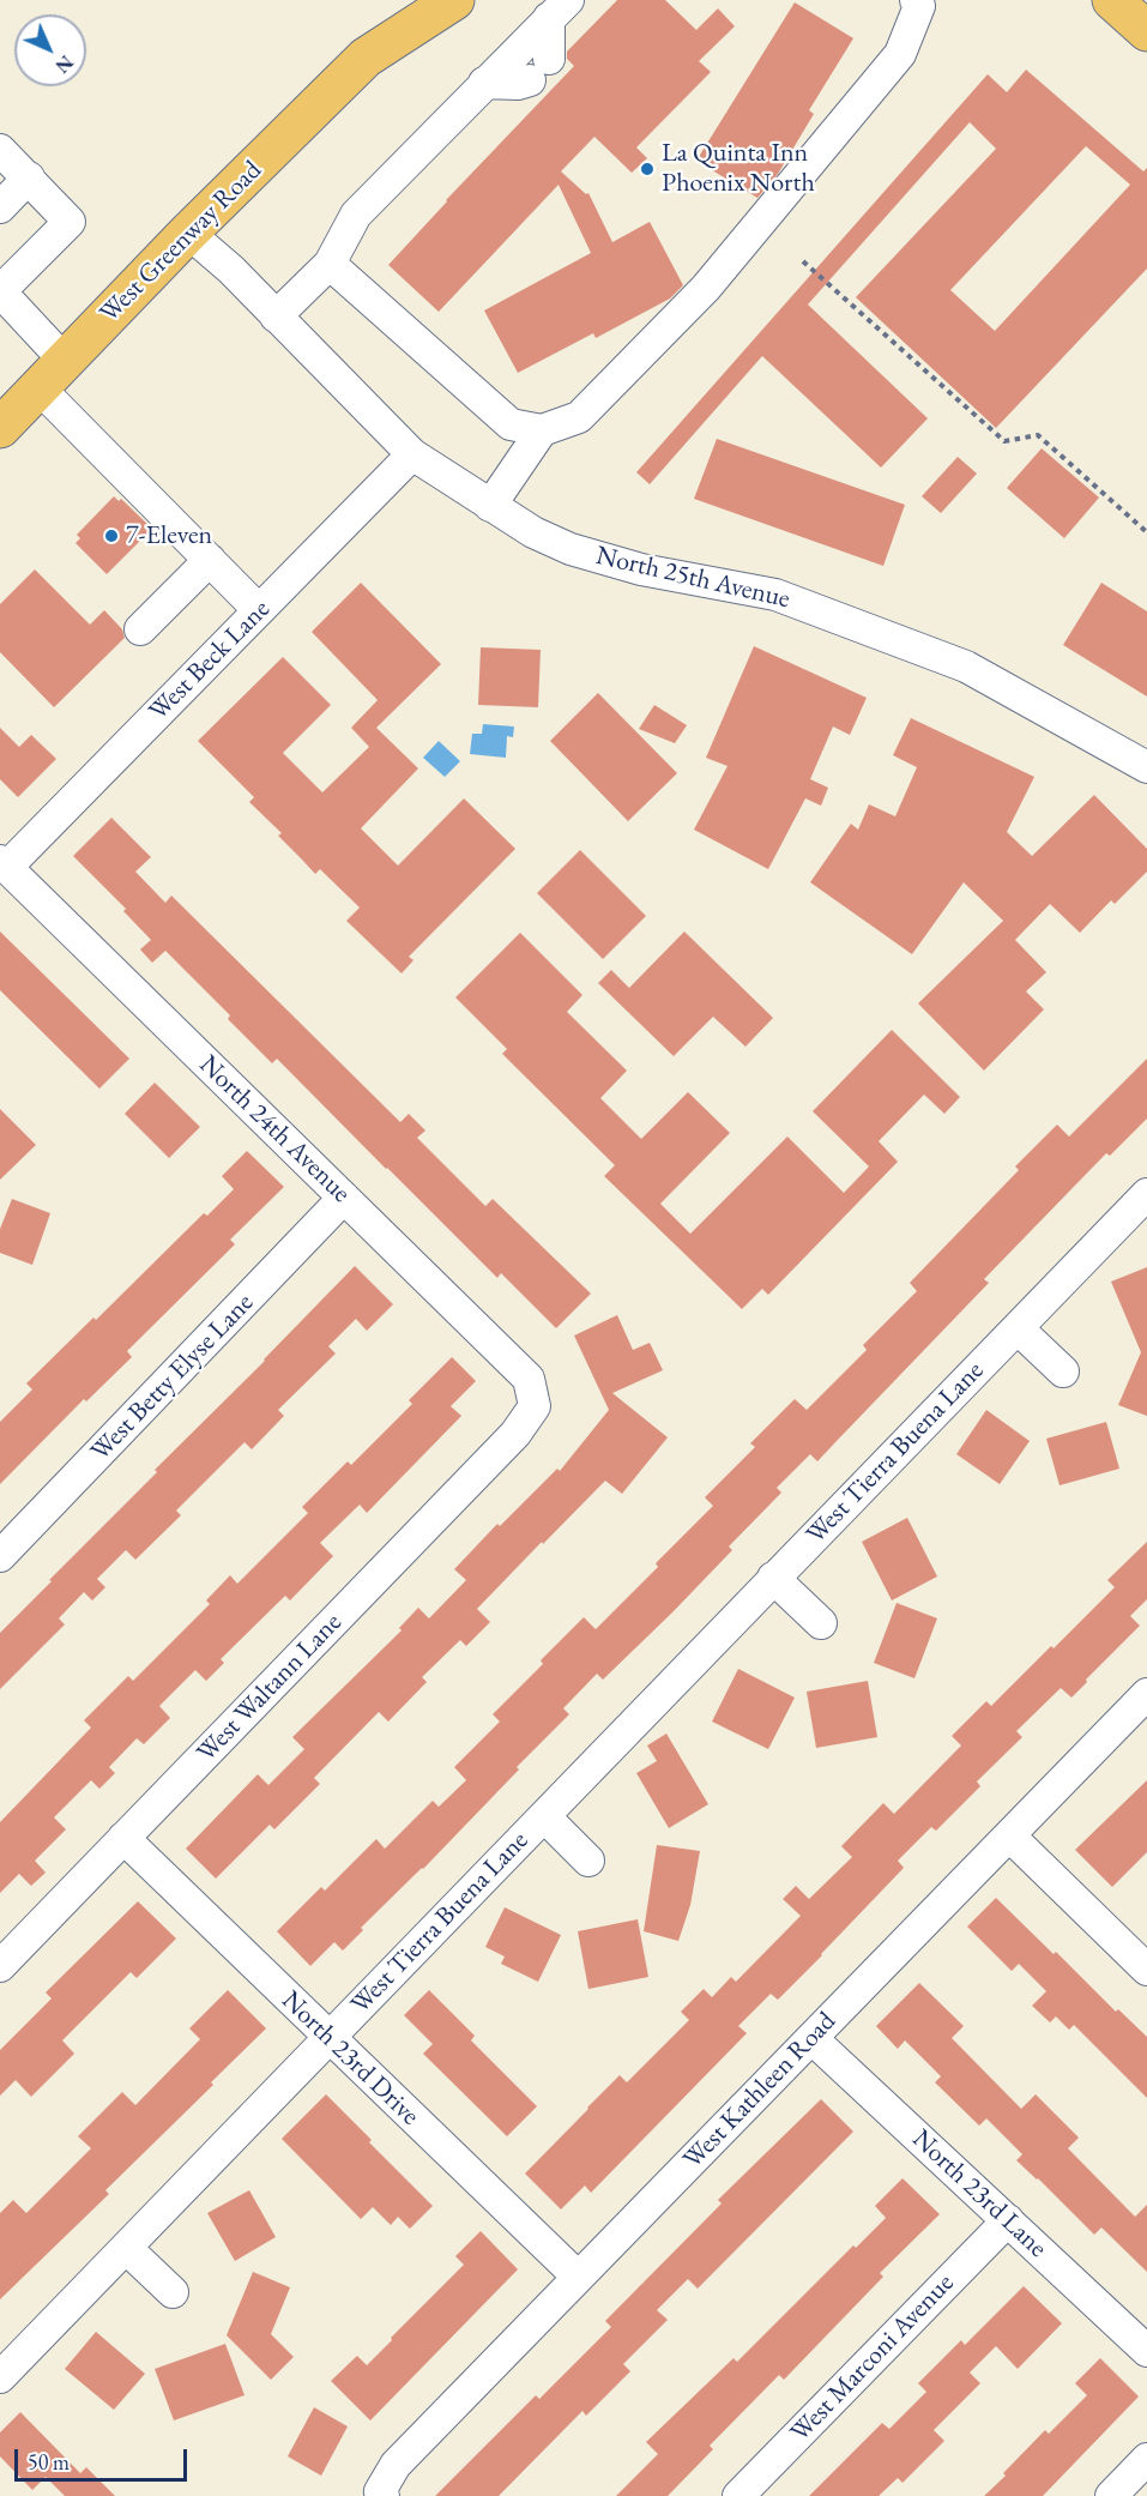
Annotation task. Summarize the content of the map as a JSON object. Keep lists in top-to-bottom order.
{
  "streets": {
    "main road": ["West Greenway Road"],
    "street": [
      "North 25th Avenue",
      "West Beck Lane",
      "North 24th Avenue",
      "West Betty Elyse Lane",
      "West Tierra Buena Lane",
      "West Waltann Lane",
      "North 23rd Drive",
      "West Kathleen Road",
      "North 23rd Lane",
      "West Marconi Avenue"
    ]
  },
  "crossings": [
    ["West Greenway Road", "North 25th Avenue"],
    ["North 25th Avenue", "West Beck Lane"],
    ["West Beck Lane", "North 24th Avenue"],
    ["North 24th Avenue", "West Betty Elyse Lane"],
    ["North 24th Avenue", "West Waltann Lane"],
    ["West Tierra Buena Lane", "North 23rd Drive"],
    ["West Waltann Lane", "North 23rd Drive"],
    ["North 23rd Drive", "West Kathleen Road"],
    ["West Kathleen Road", "North 23rd Lane"],
    ["North 23rd Lane", "West Marconi Avenue"]
  ],
  "places": ["La Quinta Inn Phoenix North", "7-Eleven"],
  "scale_bar": "50 m",
  "north": "bottom right"
}
